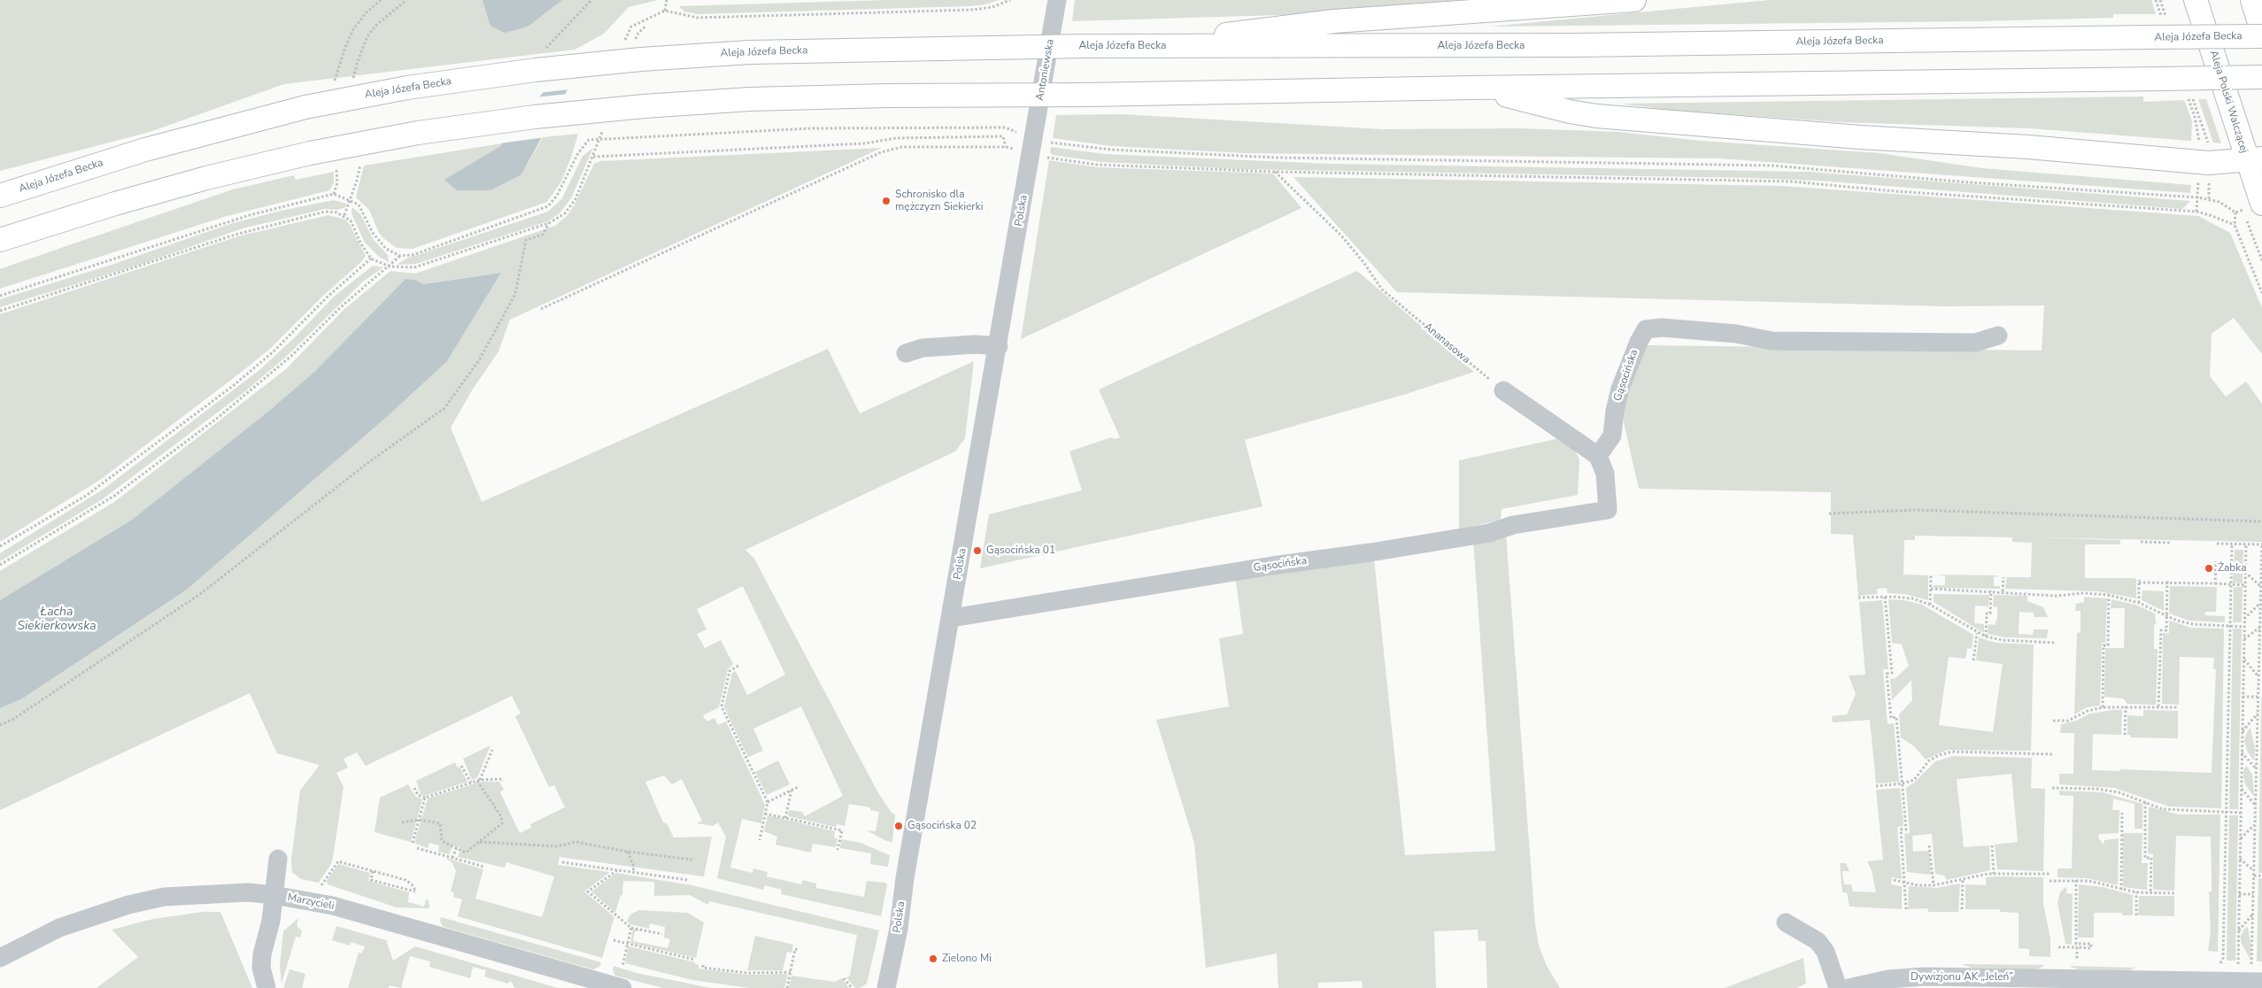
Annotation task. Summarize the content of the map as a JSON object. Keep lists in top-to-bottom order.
{
  "streets": {
    "main road": ["Aleja Józefa Becka", "Aleja Polski Walczącej"],
    "street": [
      "Antoniewska",
      "Polska",
      "Gąsocińska",
      "Marzycieli",
      "Dywizjonu AK „Jeleń”"
    ],
    "path": ["Ananasowa"]
  },
  "crossings": [
    ["Antoniewska", "Polska"],
    ["Polska", "Gąsocińska"]
  ],
  "water": ["Łacha Siekierkowska"],
  "places": [
    "Schronisko dla mężczyzn Siekierki",
    "Gąsocińska 01",
    "Żabka",
    "Gąsocińska 02",
    "Zielono Mi"
  ]
}
